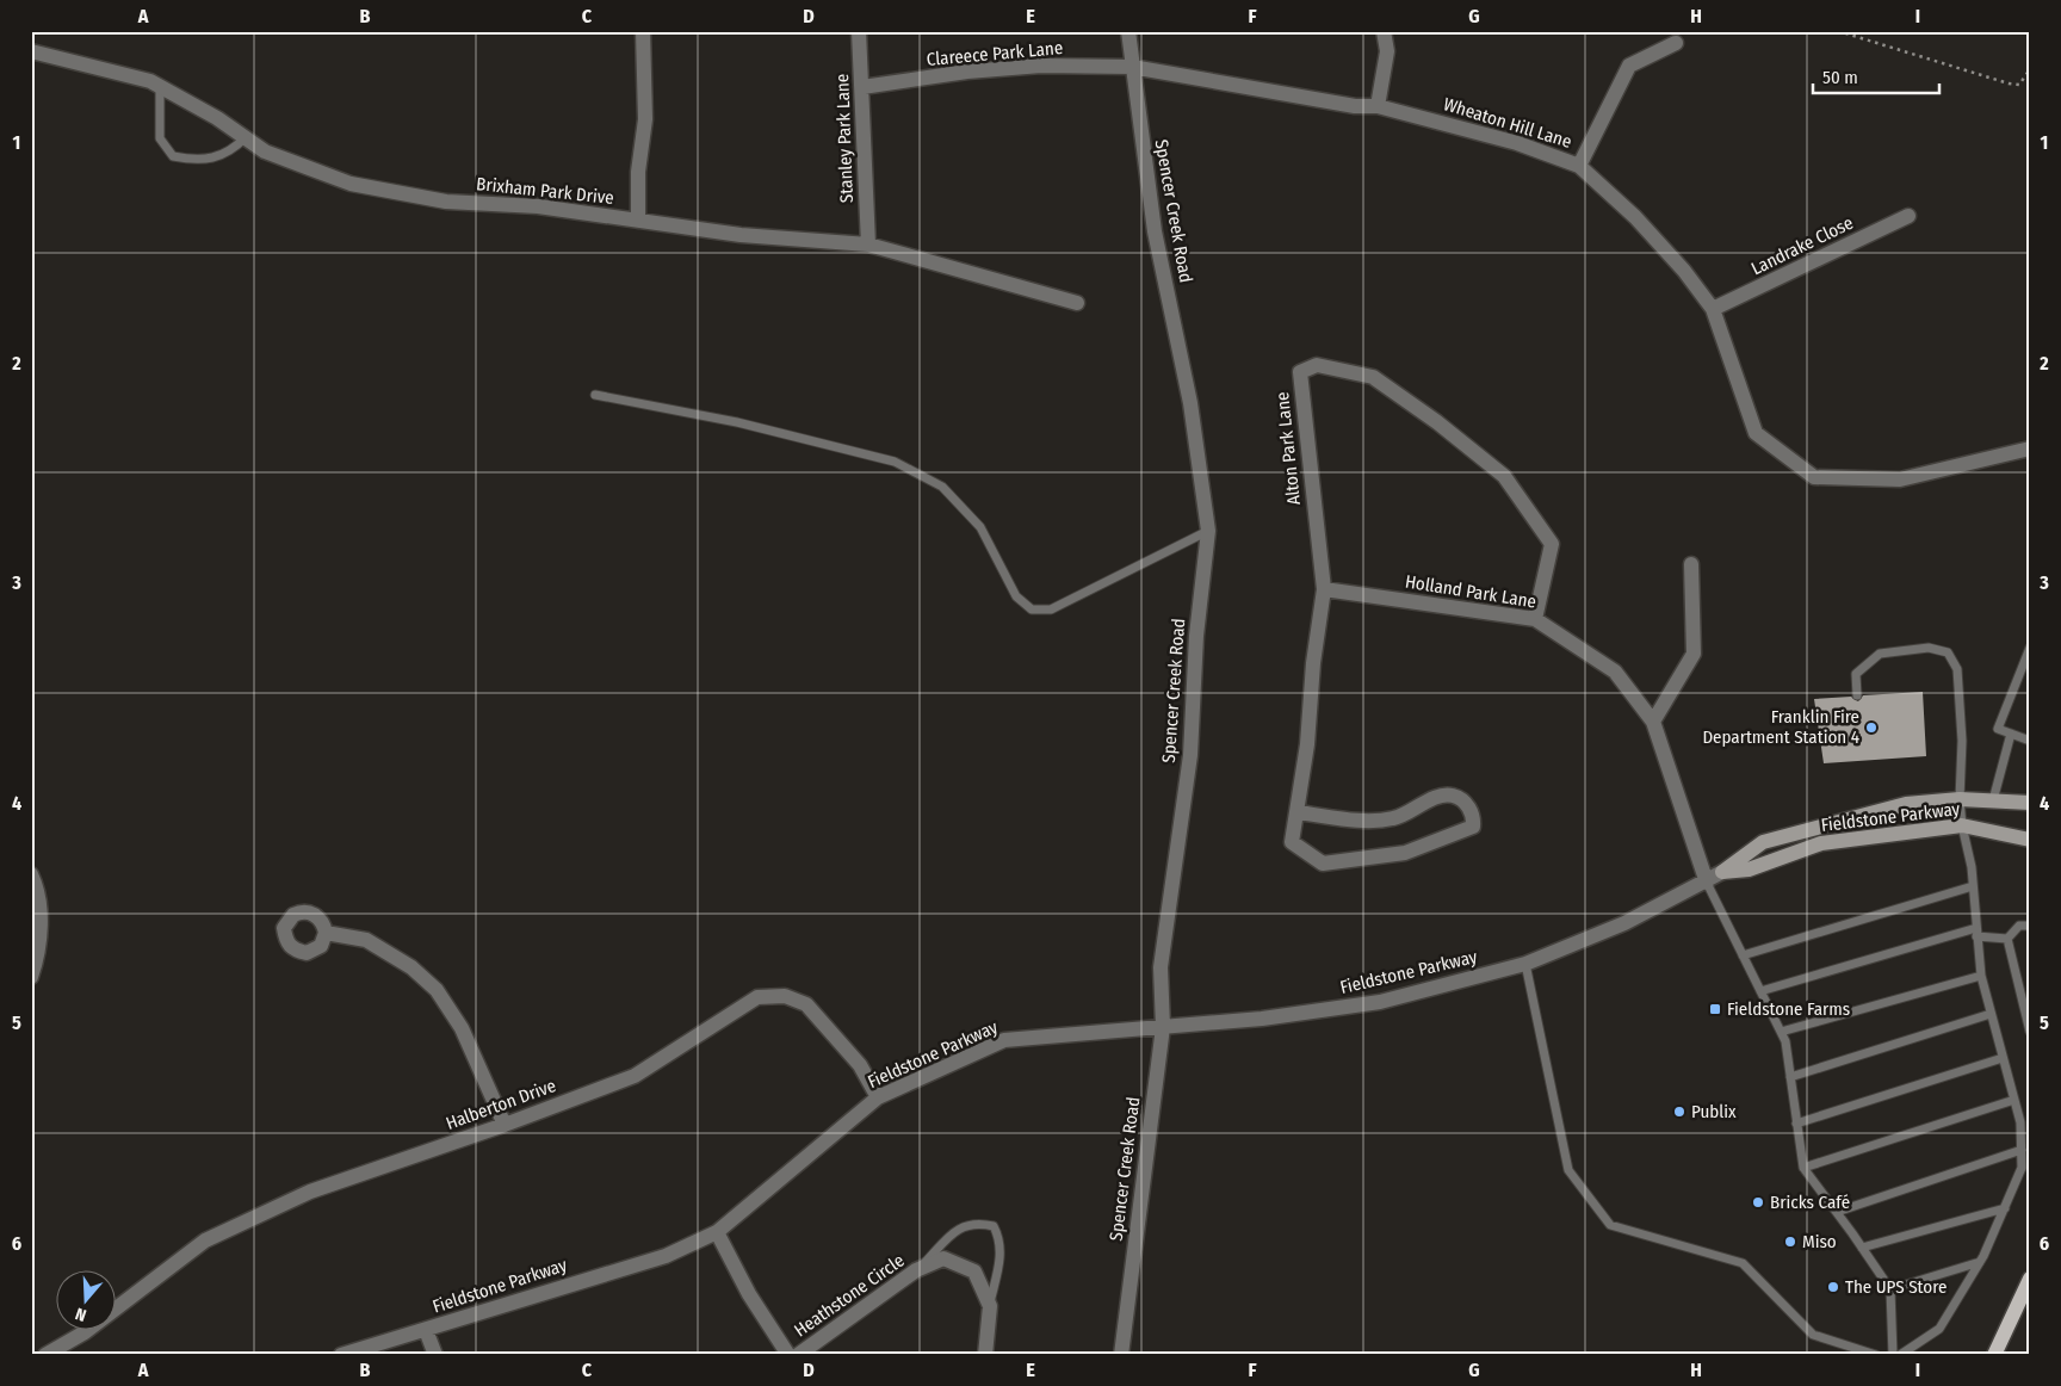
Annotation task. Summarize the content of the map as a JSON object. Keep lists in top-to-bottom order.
{
  "streets": {
    "street": [
      "Clareece Park Lane",
      "Wheaton Hill Lane",
      "Stanley Park Lane",
      "Brixham Park Drive",
      "Spencer Creek Road",
      "Landrake Close",
      "Alton Park Lane",
      "Holland Park Lane",
      "Fieldstone Parkway",
      "Halberton Drive",
      "Heathstone Circle"
    ]
  },
  "crossings": [
    ["Clareece Park Lane", "Wheaton Hill Lane"],
    ["Clareece Park Lane", "Stanley Park Lane"],
    ["Clareece Park Lane", "Spencer Creek Road"],
    ["Wheaton Hill Lane", "Spencer Creek Road"],
    ["Wheaton Hill Lane", "Landrake Close"],
    ["Stanley Park Lane", "Brixham Park Drive"],
    ["Spencer Creek Road", "Fieldstone Parkway"],
    ["Alton Park Lane", "Holland Park Lane"],
    ["Holland Park Lane", "Fieldstone Parkway"],
    ["Fieldstone Parkway", "Halberton Drive"],
    ["Fieldstone Parkway", "Heathstone Circle"]
  ],
  "places": {
    "other": [
      "Franklin Fire Department Station 4",
      "Publix",
      "Bricks Café",
      "Miso",
      "The UPS Store"
    ],
    "transit": ["Fieldstone Farms"]
  },
  "scale_bar": "50 m",
  "north": "bottom",
  "grid": {
    "columns": [
      "A",
      "B",
      "C",
      "D",
      "E",
      "F",
      "G",
      "H",
      "I"
    ],
    "rows": [
      "1",
      "2",
      "3",
      "4",
      "5",
      "6"
    ]
  }
}
